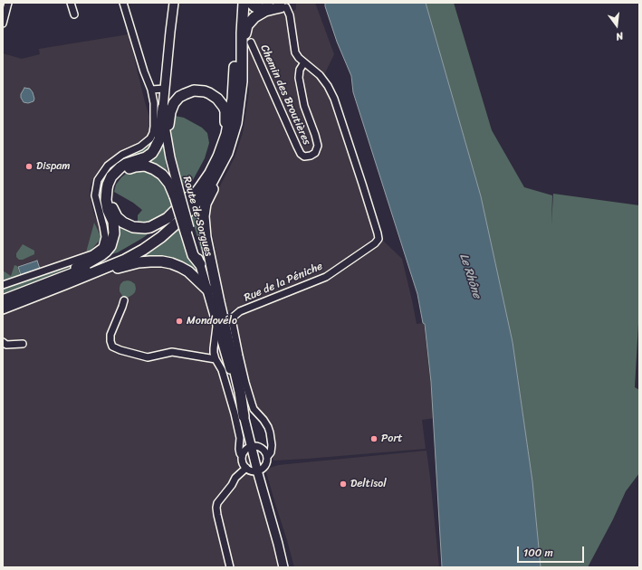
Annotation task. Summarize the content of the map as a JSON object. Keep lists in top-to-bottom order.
{
  "streets": {
    "main road": ["Route de Sorgues"],
    "street": ["Chemin des Broutières", "Rue de la Péniche"]
  },
  "crossings": [
    ["Chemin des Broutières", "Rue de la Péniche"]
  ],
  "water": ["Le Rhône"],
  "places": [
    "Dispam",
    "Mondovélo",
    "Port",
    "Deltisol"
  ],
  "scale_bar": "100 m",
  "north": "bottom"
}
